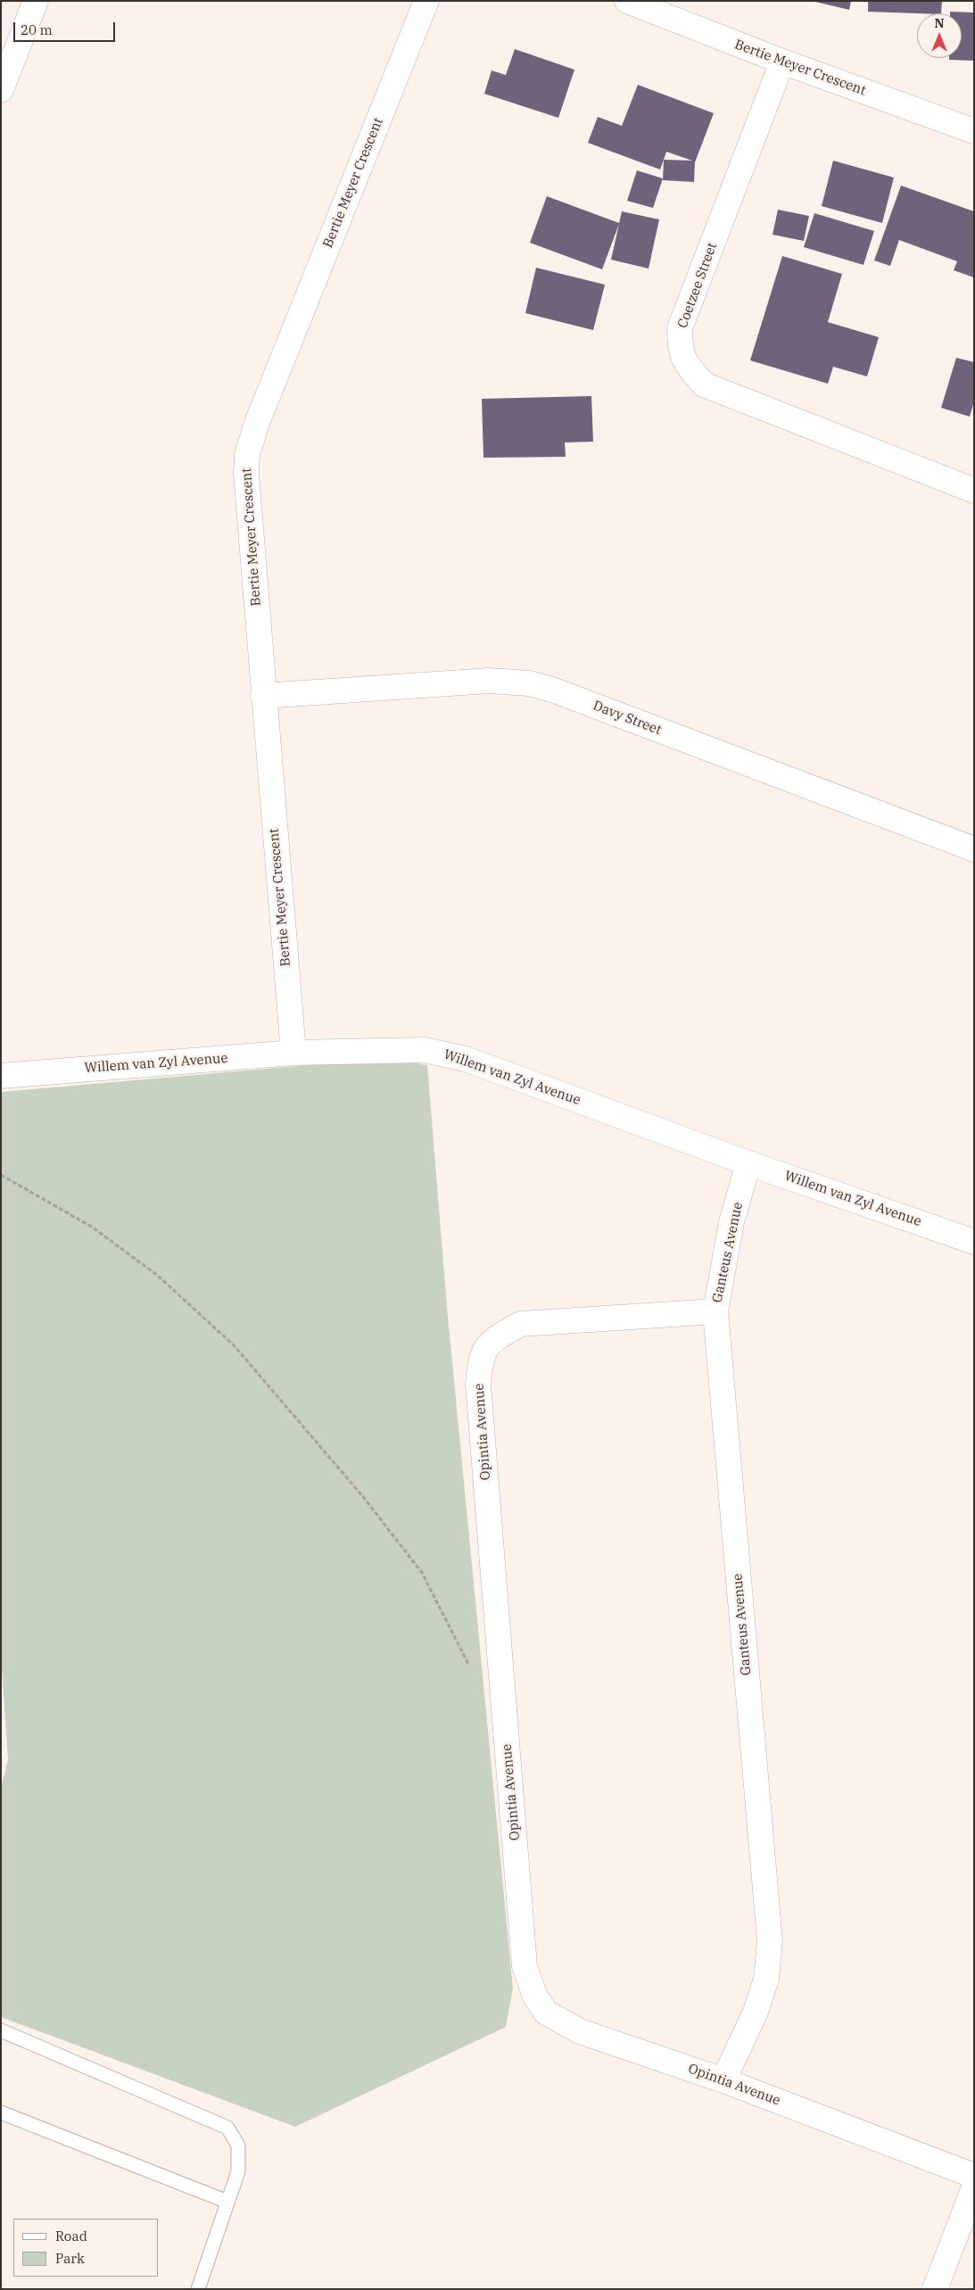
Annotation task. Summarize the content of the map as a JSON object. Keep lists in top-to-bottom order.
{
  "streets": {
    "street": [
      "Bertie Meyer Crescent",
      "Coetzee Street",
      "Davy Street",
      "Willem van Zyl Avenue",
      "Ganteus Avenue",
      "Opintia Avenue"
    ]
  },
  "crossings": [
    ["Bertie Meyer Crescent", "Coetzee Street"],
    ["Bertie Meyer Crescent", "Davy Street"],
    ["Bertie Meyer Crescent", "Willem van Zyl Avenue"],
    ["Willem van Zyl Avenue", "Ganteus Avenue"],
    ["Ganteus Avenue", "Opintia Avenue"]
  ],
  "legend": ["Road", "Park"],
  "scale_bar": "20 m",
  "north": "top"
}
